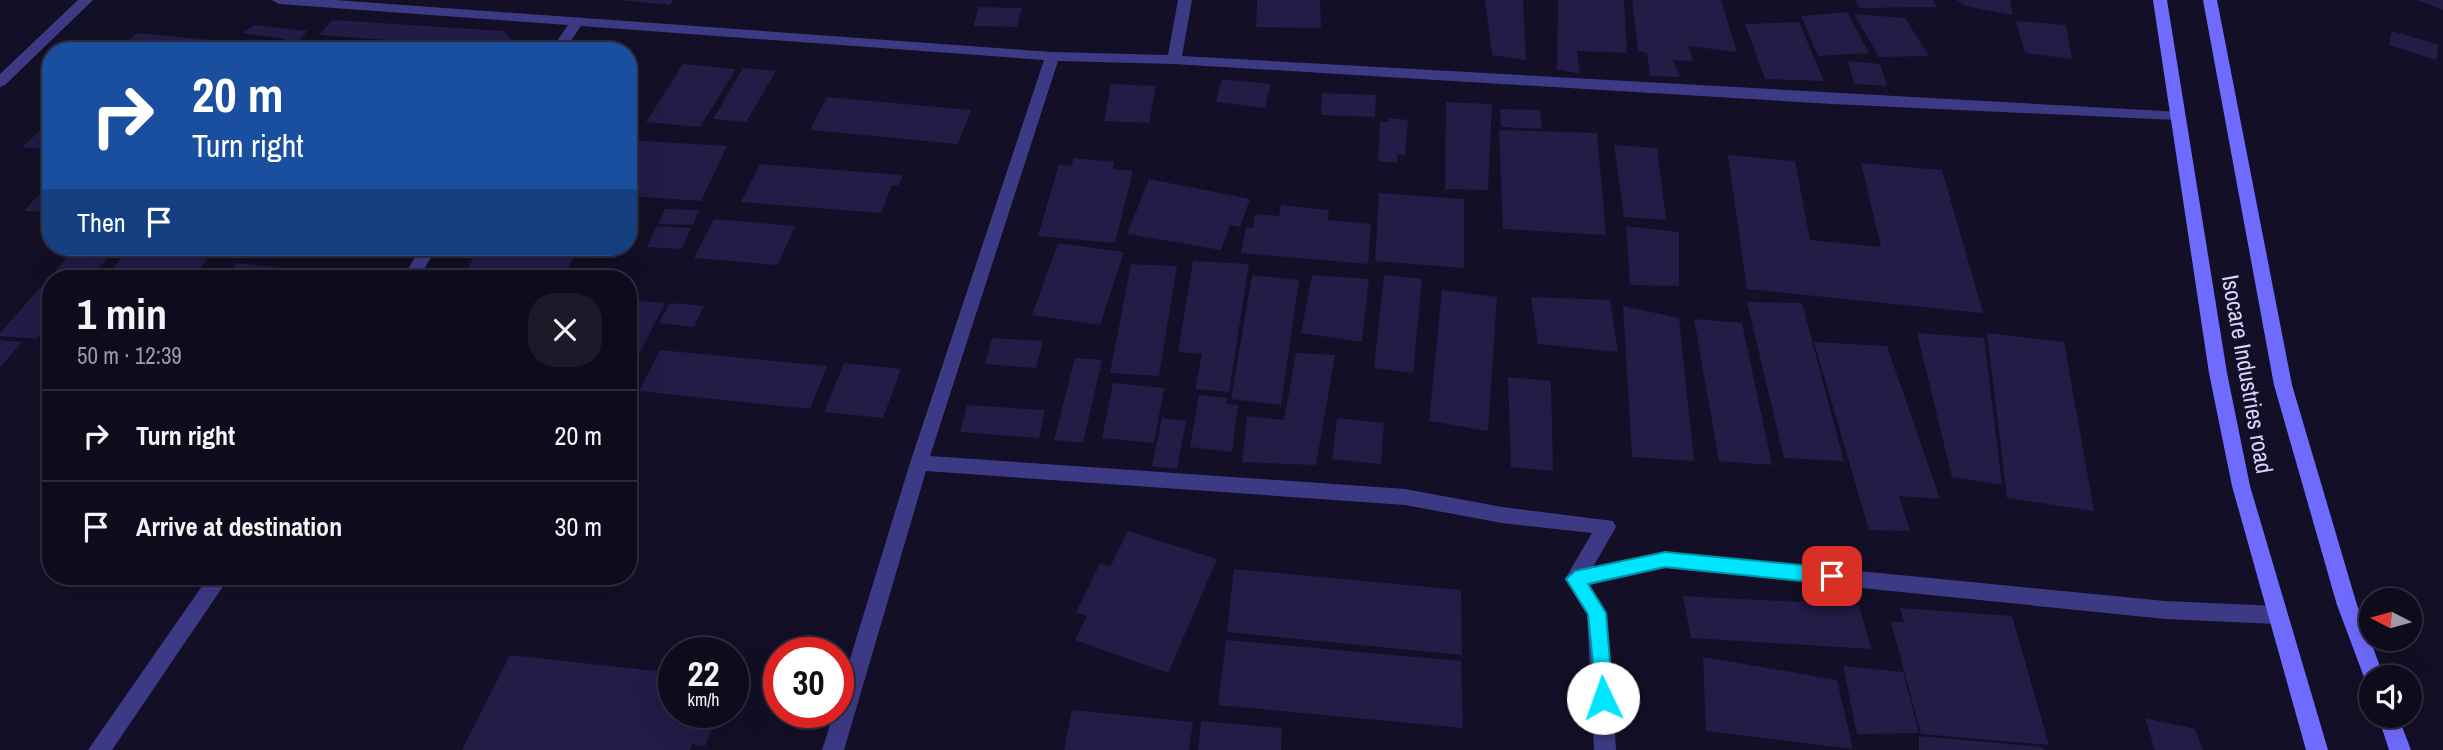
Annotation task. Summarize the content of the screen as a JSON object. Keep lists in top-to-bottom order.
{
  "streets": {
    "street": ["Isocare Industries road"]
  },
  "north": "left",
  "page": {
    "turn": ["20 m", "Turn right"],
    "then": "Then",
    "heading": ["1 min", "50 m · 12:39"],
    "list": [
      {
        "name": "Turn right",
        "value": "20 m"
      },
      {
        "name": "Arrive at destination",
        "value": "30 m"
      }
    ],
    "speed": "22 km/h",
    "limit": "30"
  }
}
